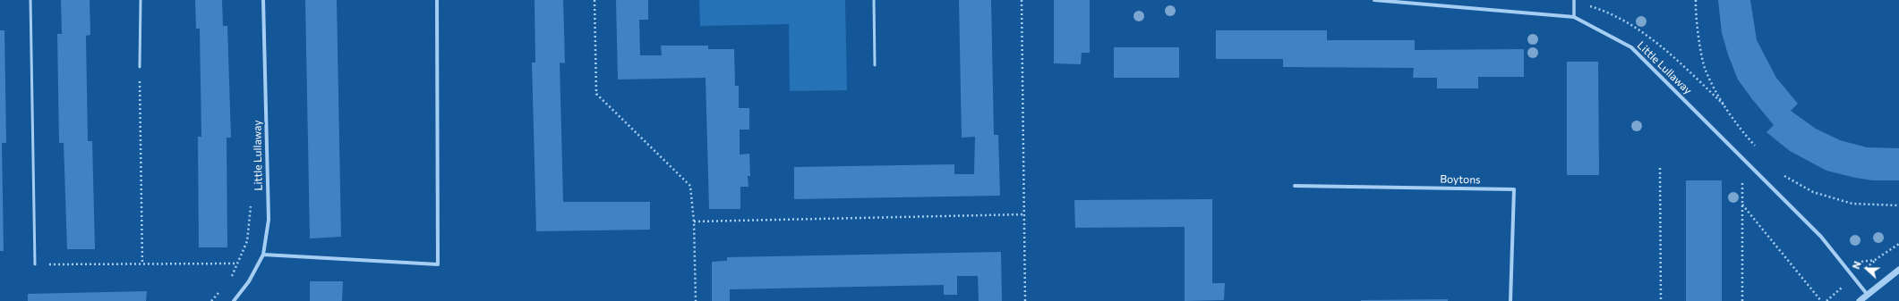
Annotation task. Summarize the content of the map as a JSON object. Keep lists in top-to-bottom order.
{
  "streets": {
    "street": ["Little Lullaway", "Boytons"]
  },
  "north": "left"
}
